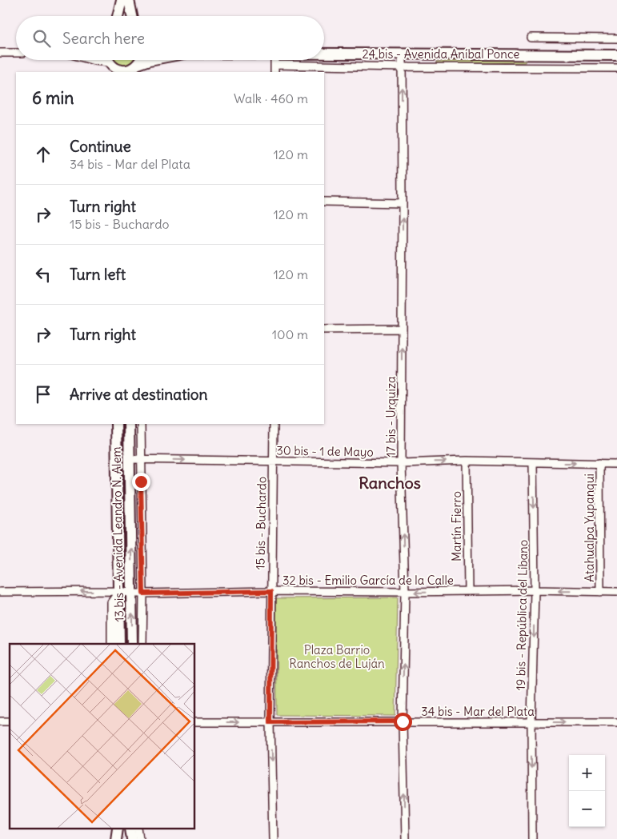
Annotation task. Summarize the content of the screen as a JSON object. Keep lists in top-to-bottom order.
{
  "streets": {
    "main road": ["24 bis - Avenida Aníbal Ponce", "13 bis - Avenida Leandro N. Alem"],
    "street": [
      "17 bis - Urquiza",
      "30 bis - 1 de Mayo",
      "15 bis - Buchardo",
      "Martín Fierro",
      "Atahualpa Yupanqui",
      "32 bis - Emilio García de la Calle",
      "19 bis - República del Líbano",
      "34 bis - Mar del Plata"
    ]
  },
  "crossings": [
    ["24 bis - Avenida Aníbal Ponce", "17 bis - Urquiza"],
    ["17 bis - Urquiza", "30 bis - 1 de Mayo"],
    ["17 bis - Urquiza", "32 bis - Emilio García de la Calle"],
    ["17 bis - Urquiza", "34 bis - Mar del Plata"],
    ["30 bis - 1 de Mayo", "15 bis - Buchardo"],
    ["30 bis - 1 de Mayo", "Martín Fierro"],
    ["30 bis - 1 de Mayo", "Atahualpa Yupanqui"],
    ["30 bis - 1 de Mayo", "13 bis - Avenida Leandro N. Alem"],
    ["30 bis - 1 de Mayo", "19 bis - República del Líbano"],
    ["15 bis - Buchardo", "32 bis - Emilio García de la Calle"],
    ["15 bis - Buchardo", "34 bis - Mar del Plata"],
    ["Martín Fierro", "32 bis - Emilio García de la Calle"],
    ["Atahualpa Yupanqui", "32 bis - Emilio García de la Calle"],
    ["13 bis - Avenida Leandro N. Alem", "32 bis - Emilio García de la Calle"],
    ["32 bis - Emilio García de la Calle", "19 bis - República del Líbano"],
    ["19 bis - República del Líbano", "34 bis - Mar del Plata"]
  ],
  "one_way": [
    "17 bis - Urquiza",
    "30 bis - 1 de Mayo",
    "32 bis - Emilio García de la Calle",
    "19 bis - República del Líbano",
    "34 bis - Mar del Plata"
  ],
  "districts": ["Ranchos"],
  "parks": ["Plaza Barrio Ranchos de Luján"],
  "page": {
    "search": "Search here",
    "heading": ["6 min", "Walk · 460 m"],
    "list": [
      ["Continue", "34 bis - Mar del Plata", "120 m"],
      ["Turn right", "15 bis - Buchardo", "120 m"],
      ["Turn left", "120 m"],
      ["Turn right", "100 m"],
      "Arrive at destination"
    ],
    "map_buttons": ["+", "−"]
  }
}
